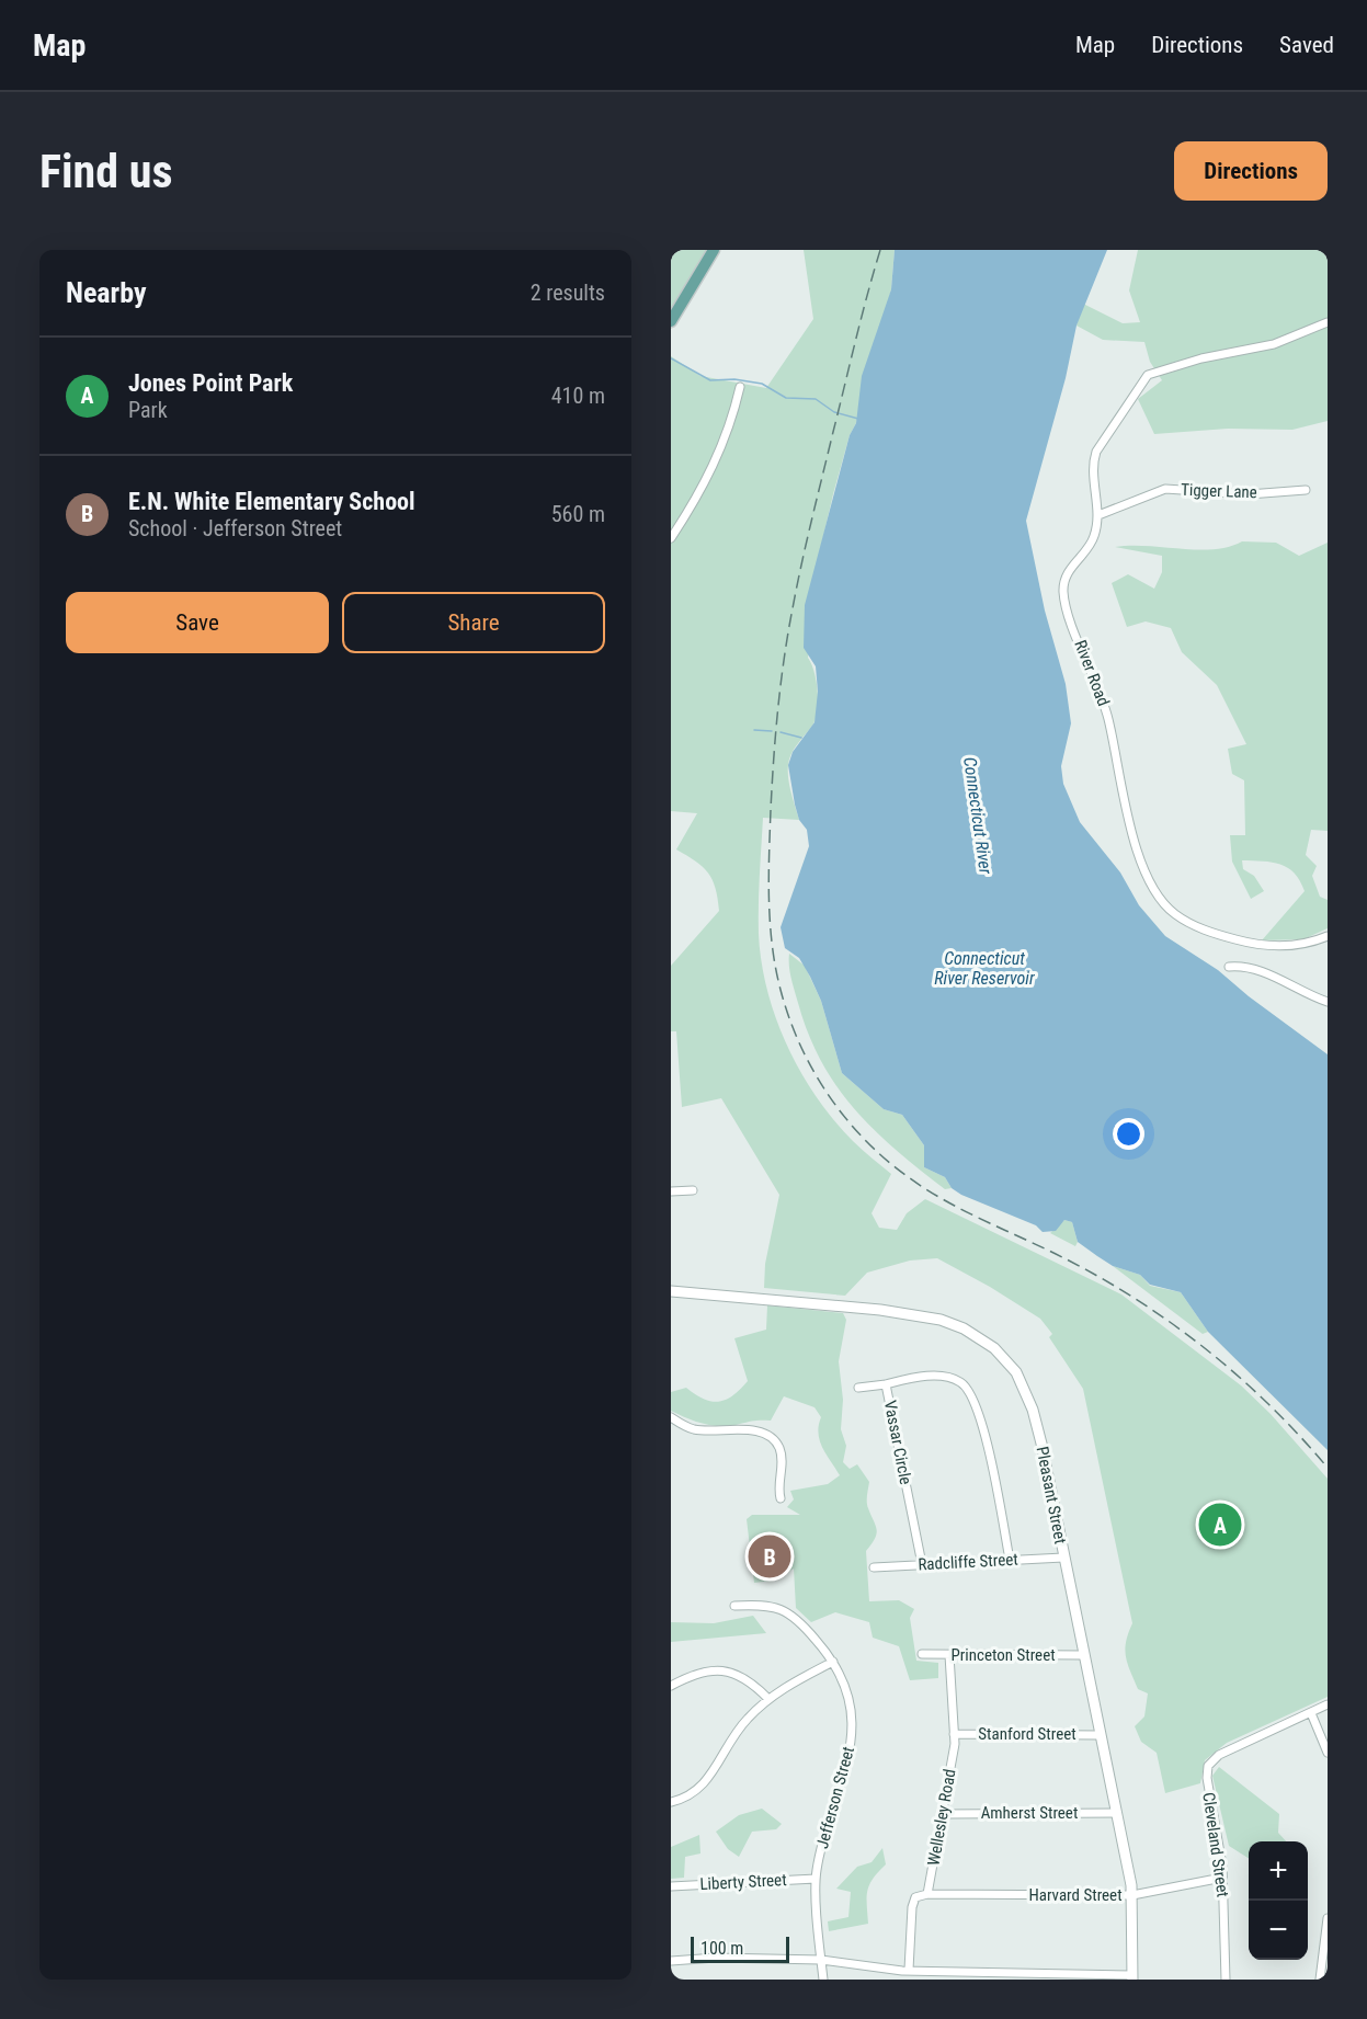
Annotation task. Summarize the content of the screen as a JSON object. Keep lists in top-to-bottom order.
{
  "streets": {
    "street": [
      "Tigger Lane",
      "River Road",
      "Vassar Circle",
      "Pleasant Street",
      "Radcliffe Street",
      "Princeton Street",
      "Stanford Street",
      "Jefferson Street",
      "Amherst Street",
      "Wellesley Road",
      "Cleveland Street",
      "Liberty Street",
      "Harvard Street"
    ]
  },
  "crossings": [
    ["Tigger Lane", "River Road"],
    ["Vassar Circle", "Radcliffe Street"],
    ["Pleasant Street", "Radcliffe Street"],
    ["Pleasant Street", "Princeton Street"],
    ["Pleasant Street", "Stanford Street"],
    ["Pleasant Street", "Amherst Street"],
    ["Pleasant Street", "Harvard Street"],
    ["Princeton Street", "Wellesley Road"],
    ["Stanford Street", "Wellesley Road"],
    ["Jefferson Street", "Liberty Street"],
    ["Amherst Street", "Wellesley Road"],
    ["Wellesley Road", "Harvard Street"],
    ["Cleveland Street", "Harvard Street"]
  ],
  "water": ["Connecticut River", "Connecticut River Reservoir"],
  "scale_bar": "100 m",
  "page": {
    "header": "Map",
    "nav": ["Map", "Directions", "Saved"],
    "buttons": [
      "Directions",
      ["Save", "Share"]
    ],
    "title": "Find us",
    "heading": ["Nearby", "2 results"],
    "list": [
      {
        "mark": "A",
        "name": "Jones Point Park",
        "note": "Park",
        "value": "410 m"
      },
      {
        "mark": "B",
        "name": "E.N. White Elementary School",
        "note": "School · Jefferson Street",
        "value": "560 m"
      }
    ],
    "pins": ["A", "B"],
    "map_buttons": ["+", "−"],
    "scale": "100 m"
  }
}
